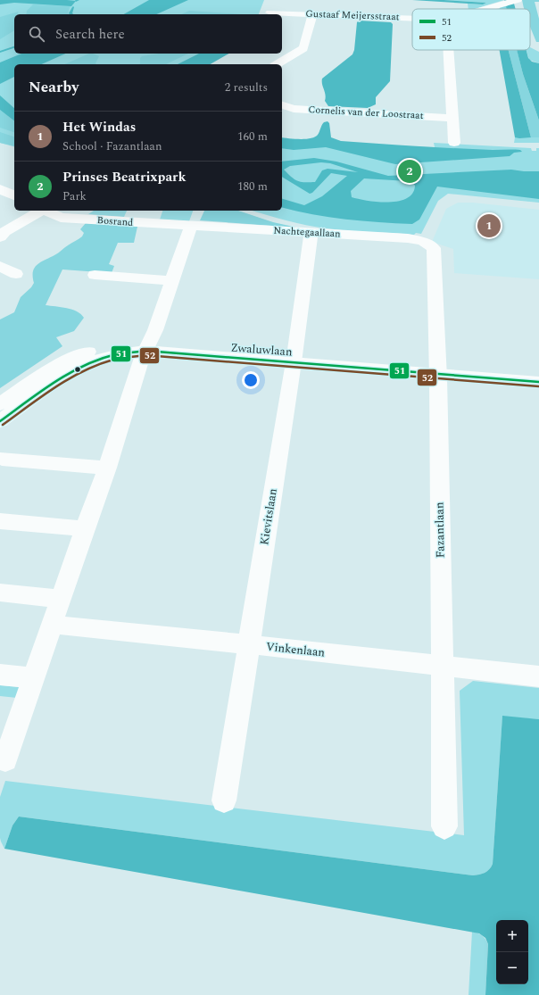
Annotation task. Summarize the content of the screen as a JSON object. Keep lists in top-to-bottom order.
{
  "streets": {
    "street": [
      "Gustaaf Meijersstraat",
      "Cornelis van der Loostraat",
      "Bosrand",
      "Nachtegaallaan",
      "Zwaluwlaan",
      "Kievitslaan",
      "Fazantlaan",
      "Vinkenlaan"
    ]
  },
  "crossings": [
    ["Bosrand", "Nachtegaallaan"],
    ["Nachtegaallaan", "Kievitslaan"],
    ["Nachtegaallaan", "Fazantlaan"],
    ["Zwaluwlaan", "Kievitslaan"],
    ["Zwaluwlaan", "Fazantlaan"],
    ["Kievitslaan", "Vinkenlaan"],
    ["Fazantlaan", "Vinkenlaan"]
  ],
  "lines": ["transit line 51", "transit line 52"],
  "legend": ["51", "52"],
  "page": {
    "search": "Search here",
    "heading": ["Nearby", "2 results"],
    "list": [
      {
        "mark": "1",
        "name": "Het Windas",
        "note": "School · Fazantlaan",
        "value": "160 m"
      },
      {
        "mark": "2",
        "name": "Prinses Beatrixpark",
        "note": "Park",
        "value": "180 m"
      }
    ],
    "pins": ["2", "1"],
    "map_buttons": ["+", "−"]
  }
}
